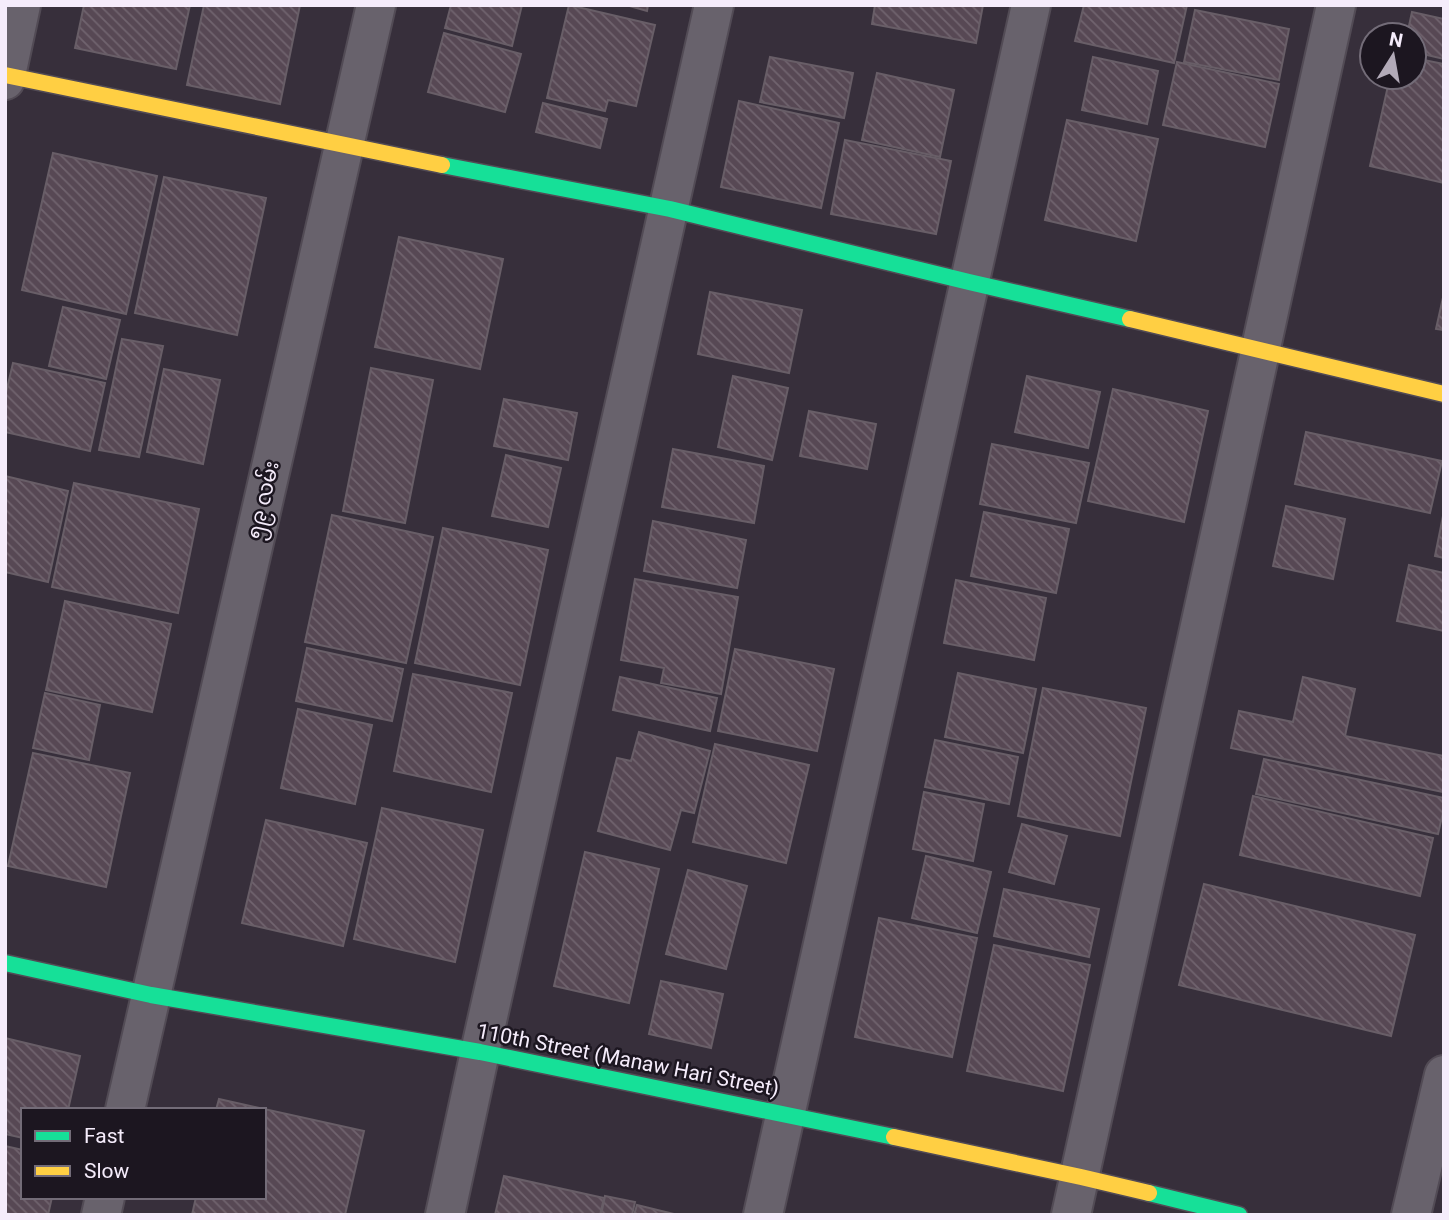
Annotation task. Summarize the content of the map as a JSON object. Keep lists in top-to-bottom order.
{
  "streets": {
    "street": ["၅၉ လမ်း", "110th Street (Manaw Hari Street)"]
  },
  "crossings": [
    ["၅၉ လမ်း", "110th Street (Manaw Hari Street)"]
  ],
  "legend": ["Fast", "Slow"],
  "north": "top"
}
